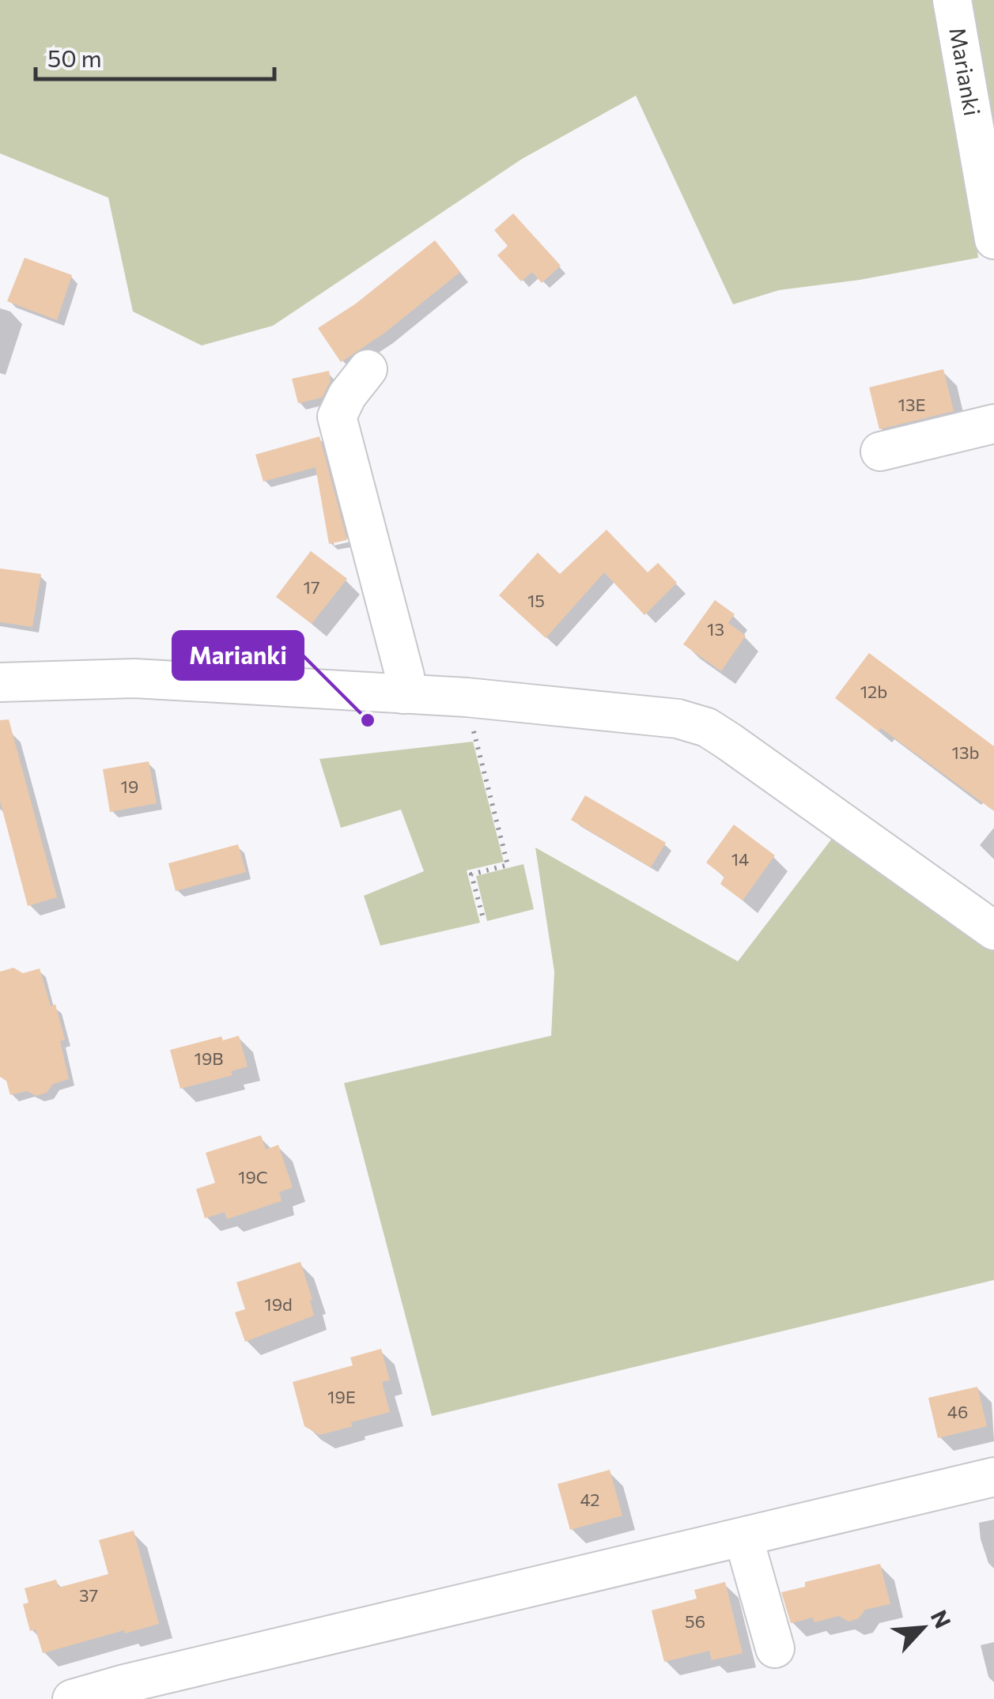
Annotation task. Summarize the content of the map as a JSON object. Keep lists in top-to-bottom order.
{
  "streets": {
    "street": ["Marianki"]
  },
  "places": ["Marianki"],
  "house_numbers": [
    "13E",
    "17",
    "15",
    "13",
    "12b",
    "13b",
    "19",
    "14",
    "19B",
    "19C",
    "19d",
    "19E",
    "46",
    "42",
    "37",
    "56"
  ],
  "scale_bar": "50 m",
  "north": "top right"
}
